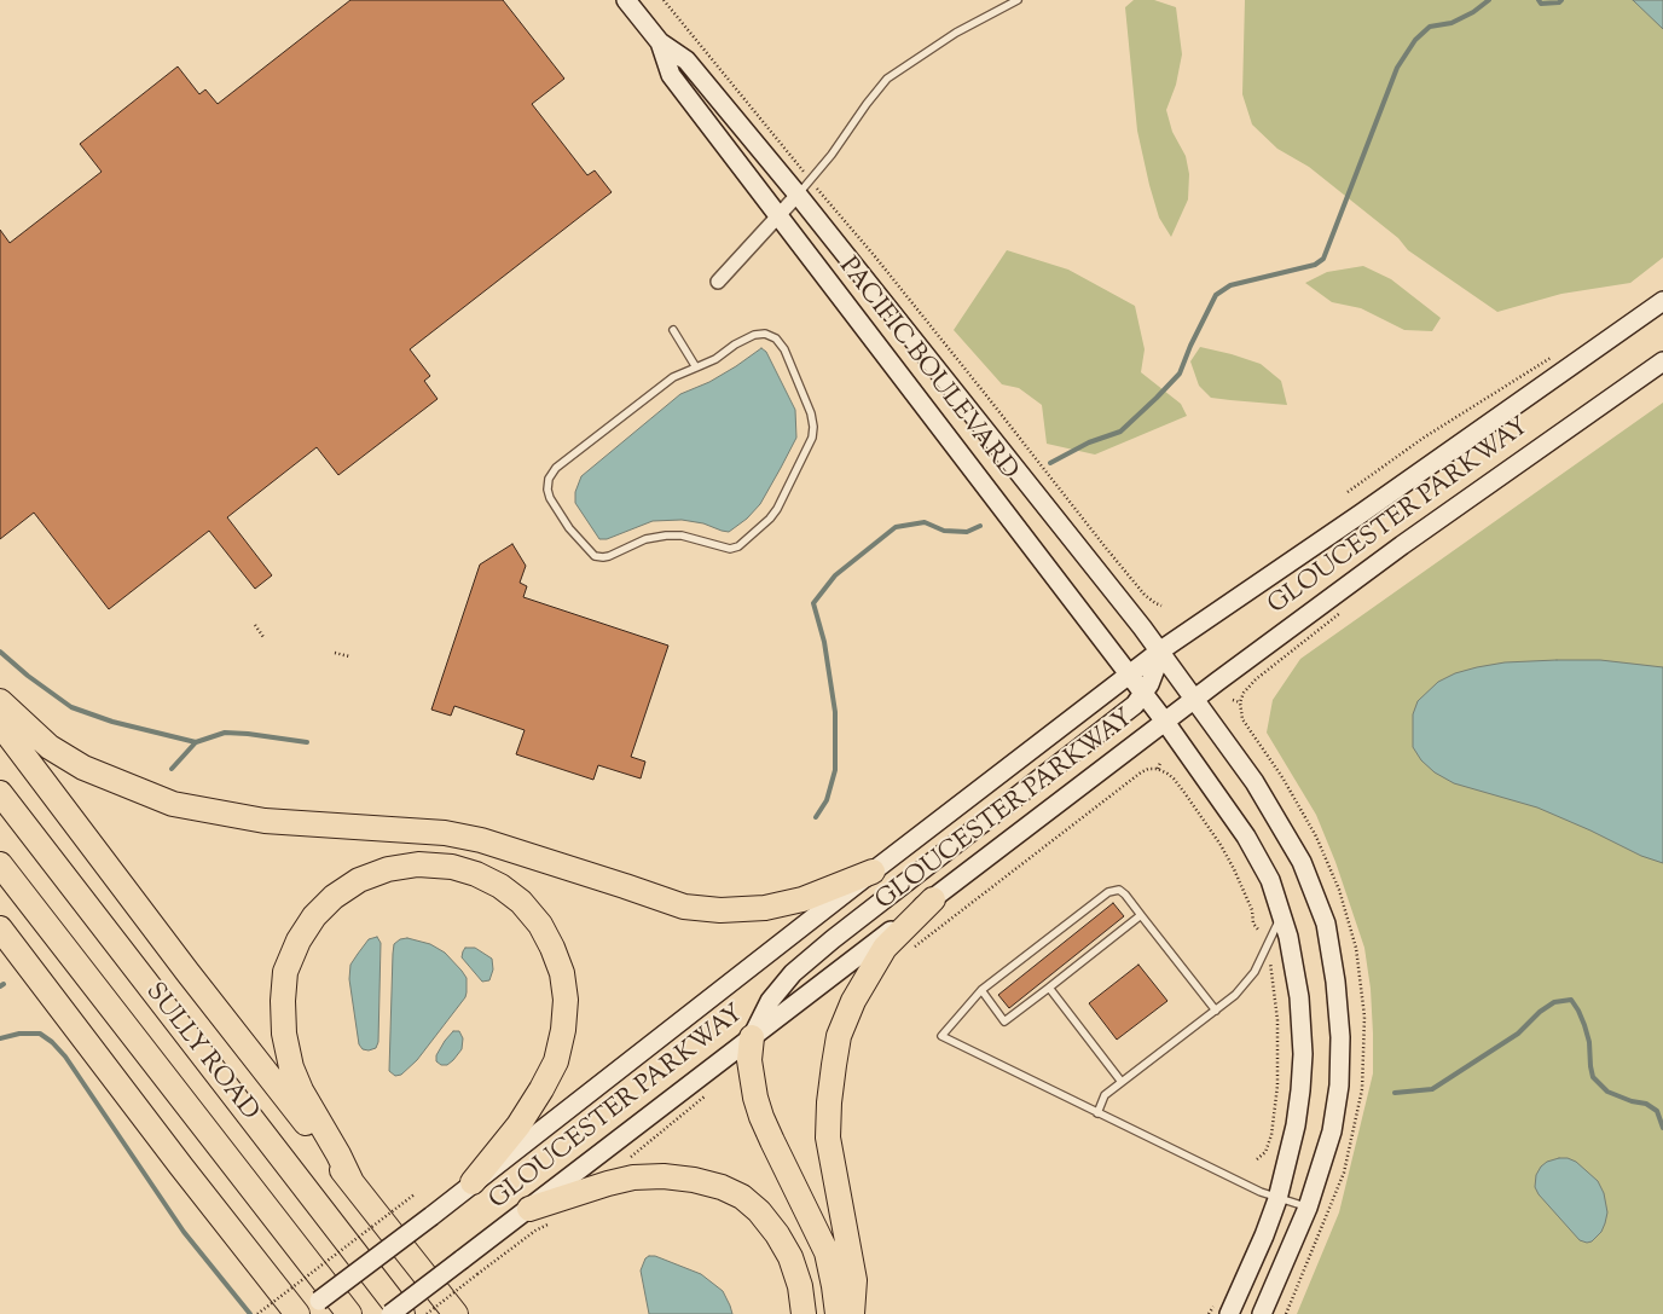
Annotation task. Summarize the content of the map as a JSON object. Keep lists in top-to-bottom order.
{
  "streets": {
    "highway": ["SULLY ROAD"],
    "main road": ["PACIFIC BOULEVARD", "GLOUCESTER PARKWAY"]
  },
  "crossings": [
    ["PACIFIC BOULEVARD", "GLOUCESTER PARKWAY"]
  ]
}
